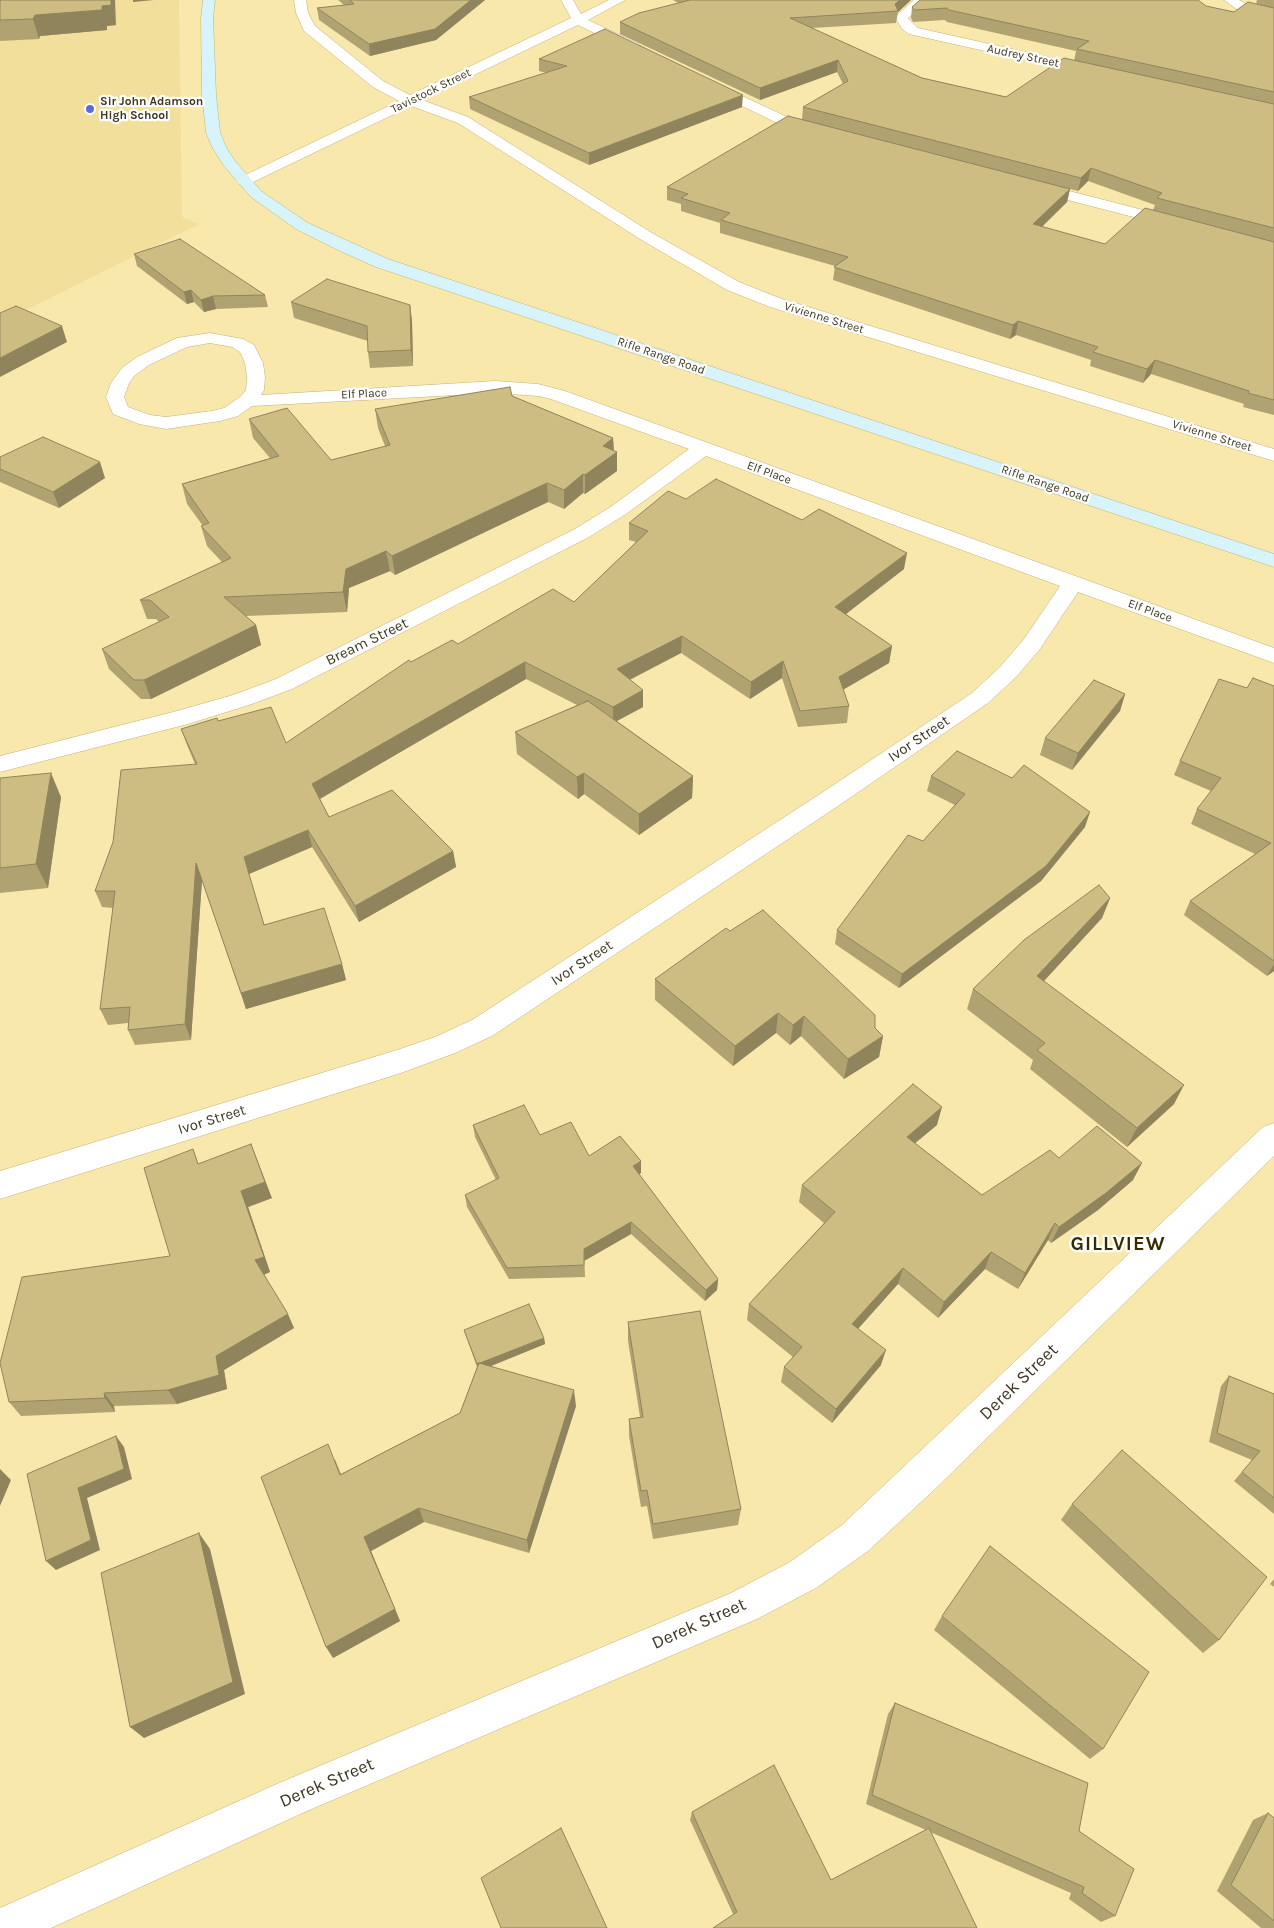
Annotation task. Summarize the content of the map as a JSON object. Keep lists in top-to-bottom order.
{
  "streets": {
    "main road": ["Rifle Range Road"],
    "street": [
      "Audrey Street",
      "Tavistock Street",
      "Vivienne Street",
      "Elf Place",
      "Bream Street",
      "Ivor Street",
      "Derek Street"
    ]
  },
  "crossings": [
    ["Tavistock Street", "Vivienne Street"],
    ["Tavistock Street", "Rifle Range Road"],
    ["Elf Place", "Bream Street"],
    ["Elf Place", "Ivor Street"]
  ],
  "districts": ["GILLVIEW"],
  "places": ["Sir John Adamson High School"]
}
